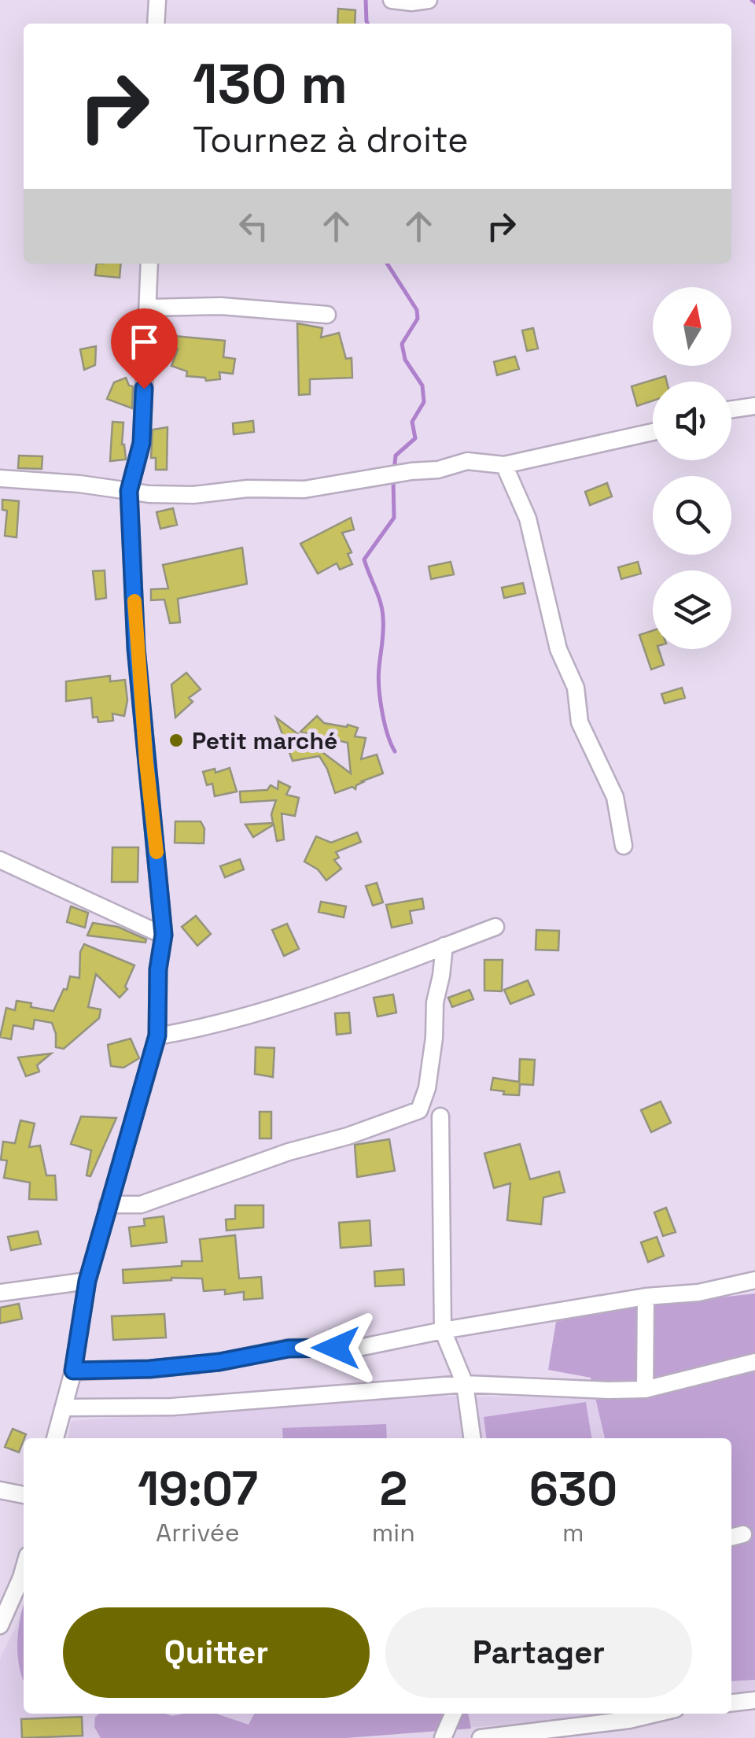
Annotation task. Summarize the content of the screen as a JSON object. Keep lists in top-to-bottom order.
{
  "places": ["Petit marché"],
  "north": "top",
  "page": {
    "turn": ["130 m", "Tournez à droite"],
    "eta": [
      "19:07",
      "Arrivée",
      "2",
      "min",
      "630",
      "m"
    ],
    "buttons": ["Quitter", "Partager"]
  }
}
